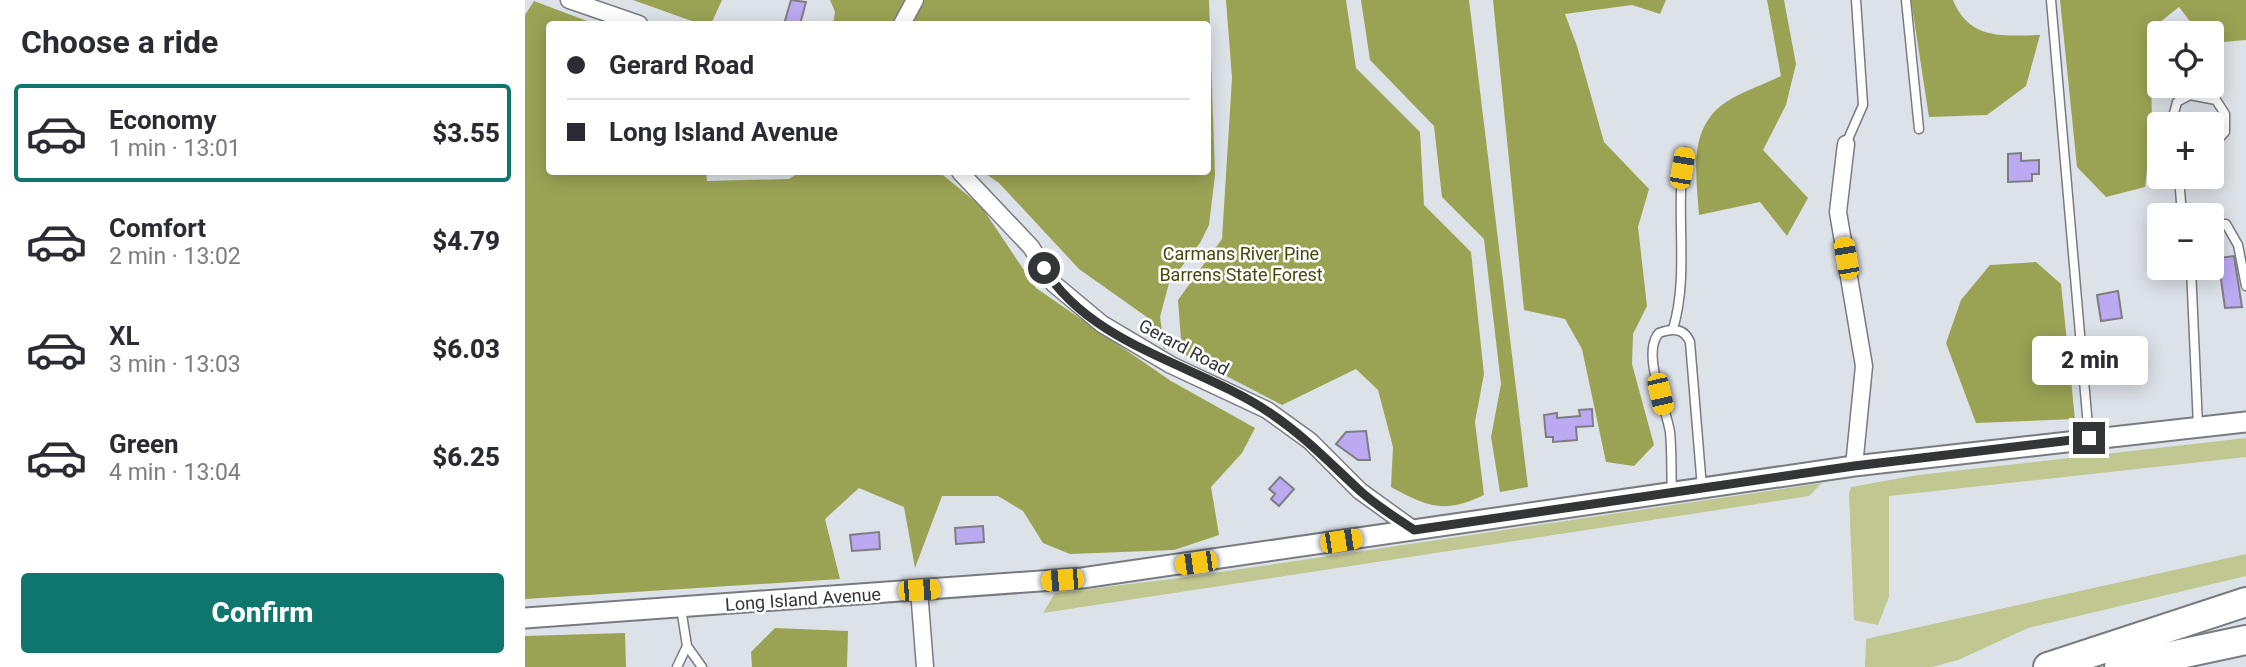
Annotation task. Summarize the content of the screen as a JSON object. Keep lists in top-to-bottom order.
{
  "streets": {
    "street": ["Gerard Road", "Long Island Avenue"]
  },
  "crossings": [
    ["Gerard Road", "Long Island Avenue"]
  ],
  "parks": ["Carmans River Pine Barrens State Forest"],
  "page": {
    "heading": "Choose a ride",
    "map_buttons": ["+", "−"],
    "banner": ["Gerard Road", "Long Island Avenue"],
    "list": [
      {
        "name": "Economy",
        "note": "1 min · 13:01",
        "value": "$3.55"
      },
      {
        "name": "Comfort",
        "note": "2 min · 13:02",
        "value": "$4.79"
      },
      {
        "name": "XL",
        "note": "3 min · 13:03",
        "value": "$6.03"
      },
      {
        "name": "Green",
        "note": "4 min · 13:04",
        "value": "$6.25"
      }
    ],
    "bubble": "2 min",
    "buttons": "Confirm"
  }
}
